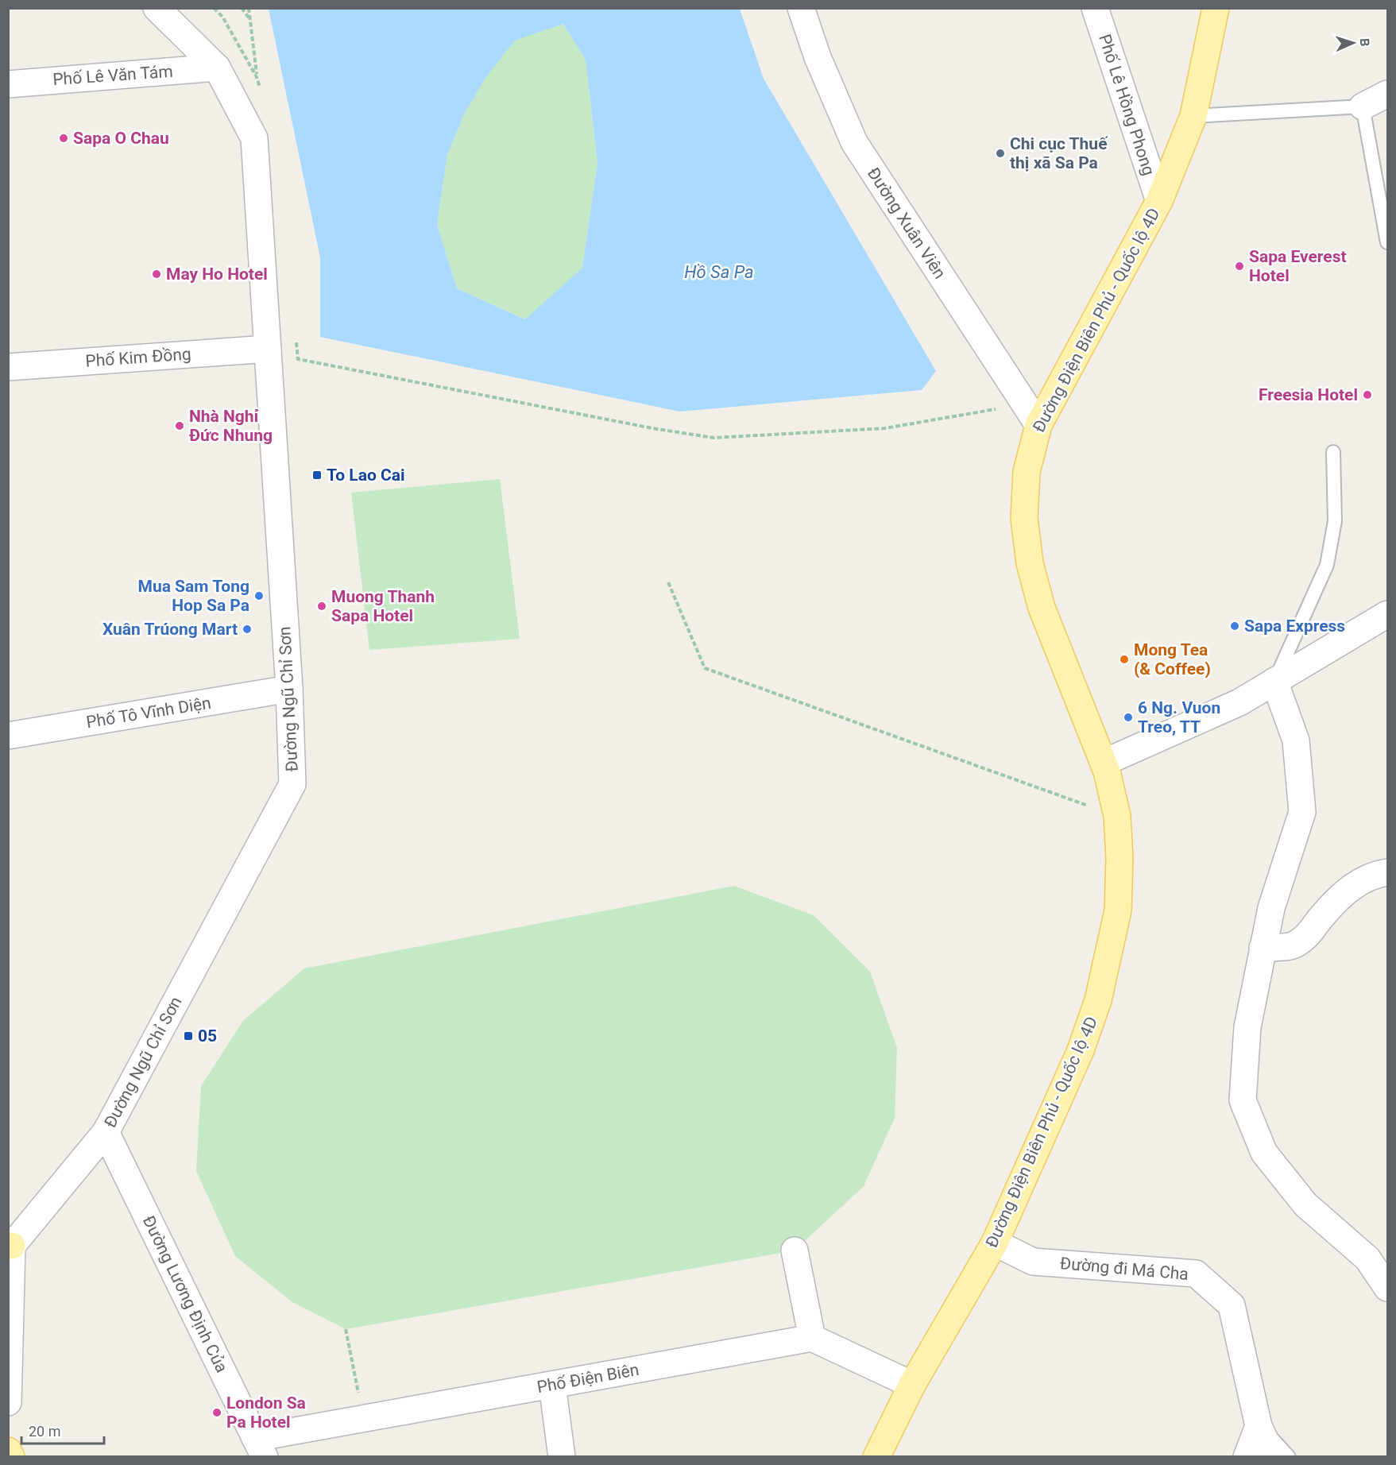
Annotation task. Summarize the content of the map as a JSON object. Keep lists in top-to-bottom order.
{
  "streets": {
    "main road": ["Đường Điện Biên Phủ - Quốc lộ 4D"],
    "street": [
      "Phố Lê Văn Tám",
      "Phố Lê Hồng Phong",
      "Đường Xuân Viên",
      "Phố Kim Đồng",
      "Đường Ngũ Chỉ Sơn",
      "Phố Tô Vĩnh Diện",
      "Đường đi Má Cha",
      "Đường Lương Định Của",
      "Phố Điện Biên"
    ]
  },
  "crossings": [
    ["Phố Lê Văn Tám", "Đường Ngũ Chỉ Sơn"],
    ["Phố Lê Hồng Phong", "Đường Điện Biên Phủ - Quốc lộ 4D"],
    ["Đường Xuân Viên", "Đường Điện Biên Phủ - Quốc lộ 4D"],
    ["Đường Điện Biên Phủ - Quốc lộ 4D", "Đường đi Má Cha"],
    ["Phố Kim Đồng", "Đường Ngũ Chỉ Sơn"],
    ["Đường Ngũ Chỉ Sơn", "Phố Tô Vĩnh Diện"],
    ["Đường Ngũ Chỉ Sơn", "Đường Lương Định Của"],
    ["Đường Lương Định Của", "Phố Điện Biên"]
  ],
  "water": ["Hồ Sa Pa"],
  "places": {
    "other": [
      "Sapa O Chau",
      "Chi cục Thuế thị xã Sa Pa",
      "Sapa Everest Hotel",
      "May Ho Hotel",
      "Freesia Hotel",
      "Nhà Nghỉ Đức Nhung",
      "Mua Sam Tong Hop Sa Pa",
      "Muong Thanh Sapa Hotel",
      "Sapa Express",
      "Xuân Trúong Mart",
      "Mong Tea (& Coffee)",
      "6 Ng. Vuon Treo, TT",
      "London Sa Pa Hotel"
    ],
    "transit": ["To Lao Cai", "05"]
  },
  "scale_bar": "20 m",
  "north": "right"
}
